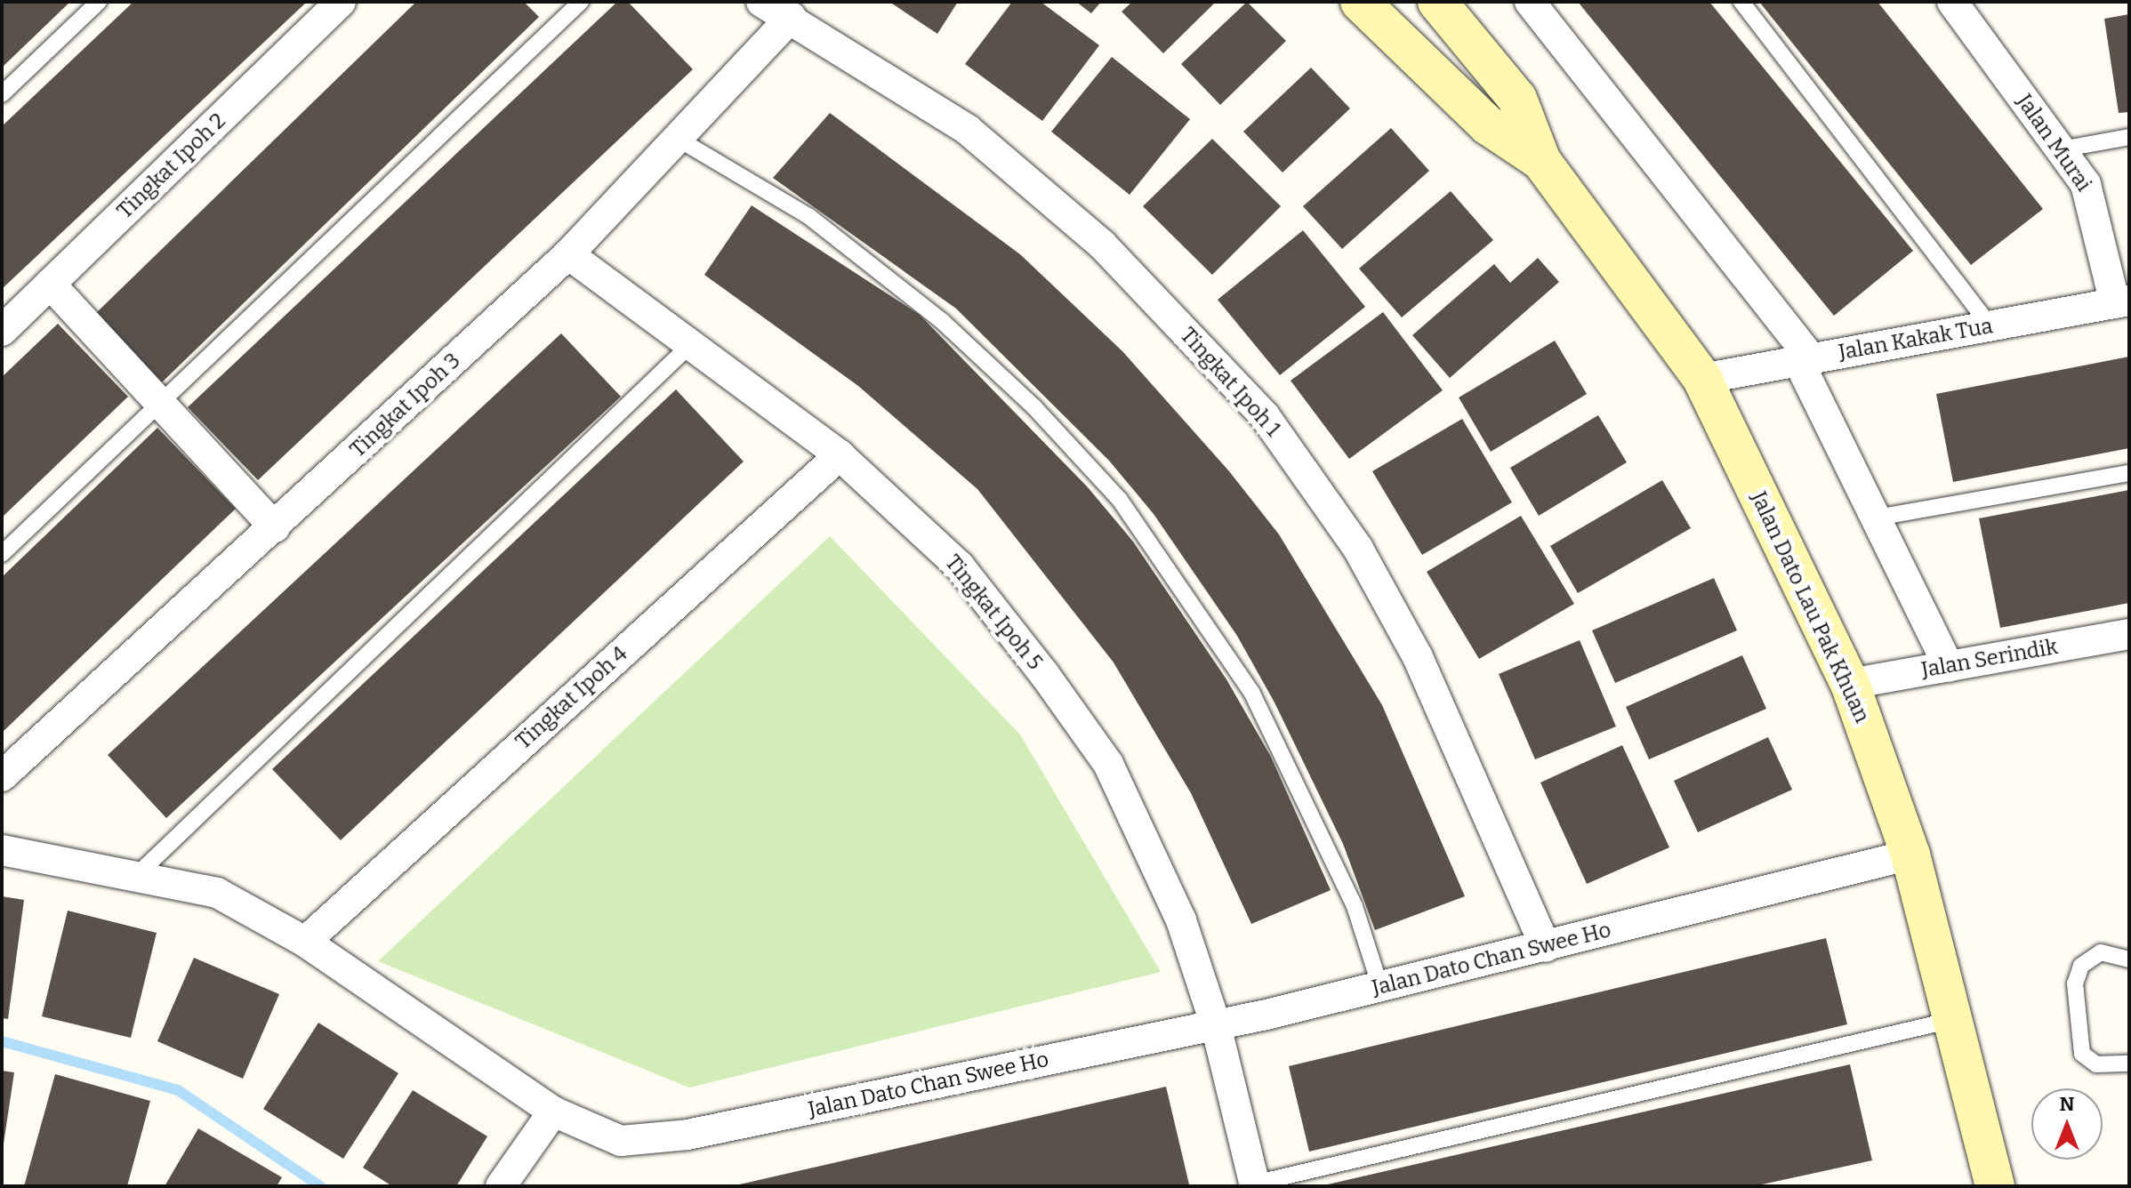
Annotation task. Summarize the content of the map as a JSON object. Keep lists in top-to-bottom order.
{
  "streets": {
    "main road": ["Jalan Dato Lau Pak Khuan"],
    "street": [
      "Jalan Murai",
      "Tingkat Ipoh 2",
      "Jalan Kakak Tua",
      "Tingkat Ipoh 1",
      "Tingkat Ipoh 3",
      "Tingkat Ipoh 5",
      "Jalan Serindik",
      "Tingkat Ipoh 4",
      "Jalan Dato Chan Swee Ho"
    ]
  },
  "crossings": [
    ["Jalan Murai", "Jalan Kakak Tua"],
    ["Jalan Kakak Tua", "Jalan Dato Lau Pak Khuan"],
    ["Tingkat Ipoh 1", "Tingkat Ipoh 3"],
    ["Tingkat Ipoh 1", "Jalan Dato Chan Swee Ho"],
    ["Tingkat Ipoh 3", "Tingkat Ipoh 5"],
    ["Jalan Dato Lau Pak Khuan", "Jalan Serindik"],
    ["Jalan Dato Lau Pak Khuan", "Jalan Dato Chan Swee Ho"],
    ["Tingkat Ipoh 5", "Tingkat Ipoh 4"],
    ["Tingkat Ipoh 5", "Jalan Dato Chan Swee Ho"],
    ["Tingkat Ipoh 4", "Jalan Dato Chan Swee Ho"]
  ],
  "north": "top"
}
